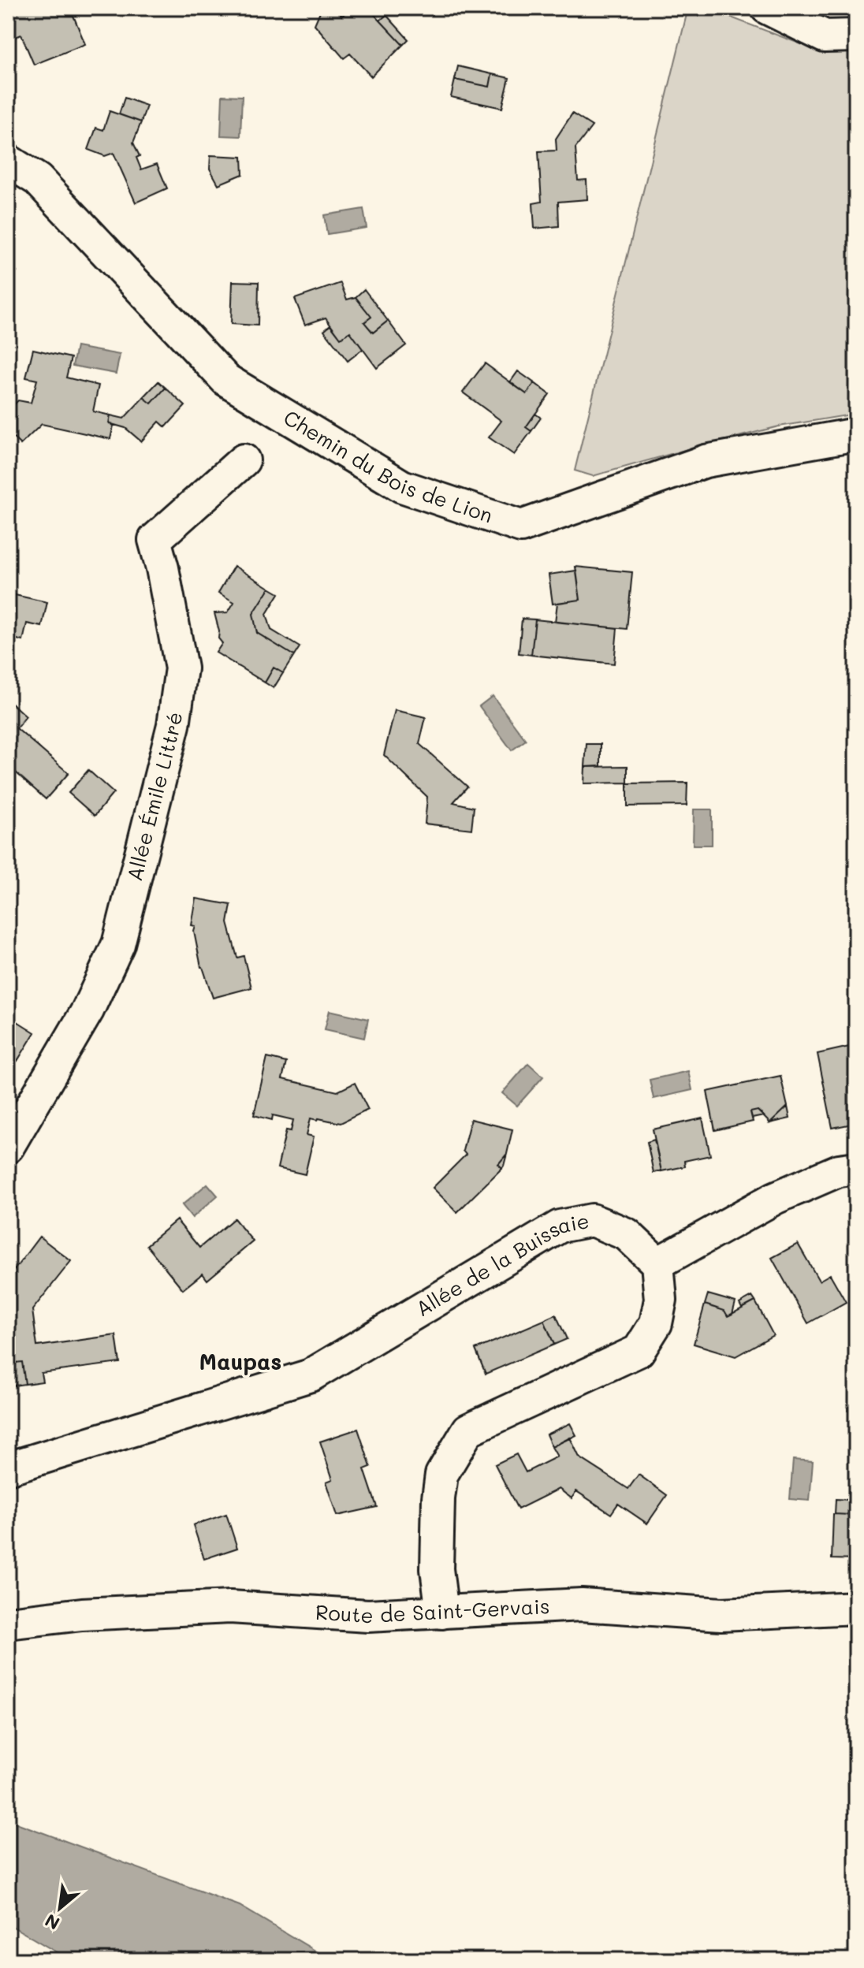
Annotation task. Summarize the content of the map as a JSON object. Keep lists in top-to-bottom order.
{
  "streets": {
    "street": [
      "Chemin du Bois de Lion",
      "Allée Émile Littré",
      "Allée de la Buissaie",
      "Route de Saint-Gervais"
    ]
  },
  "districts": ["Maupas"],
  "north": "bottom left"
}
